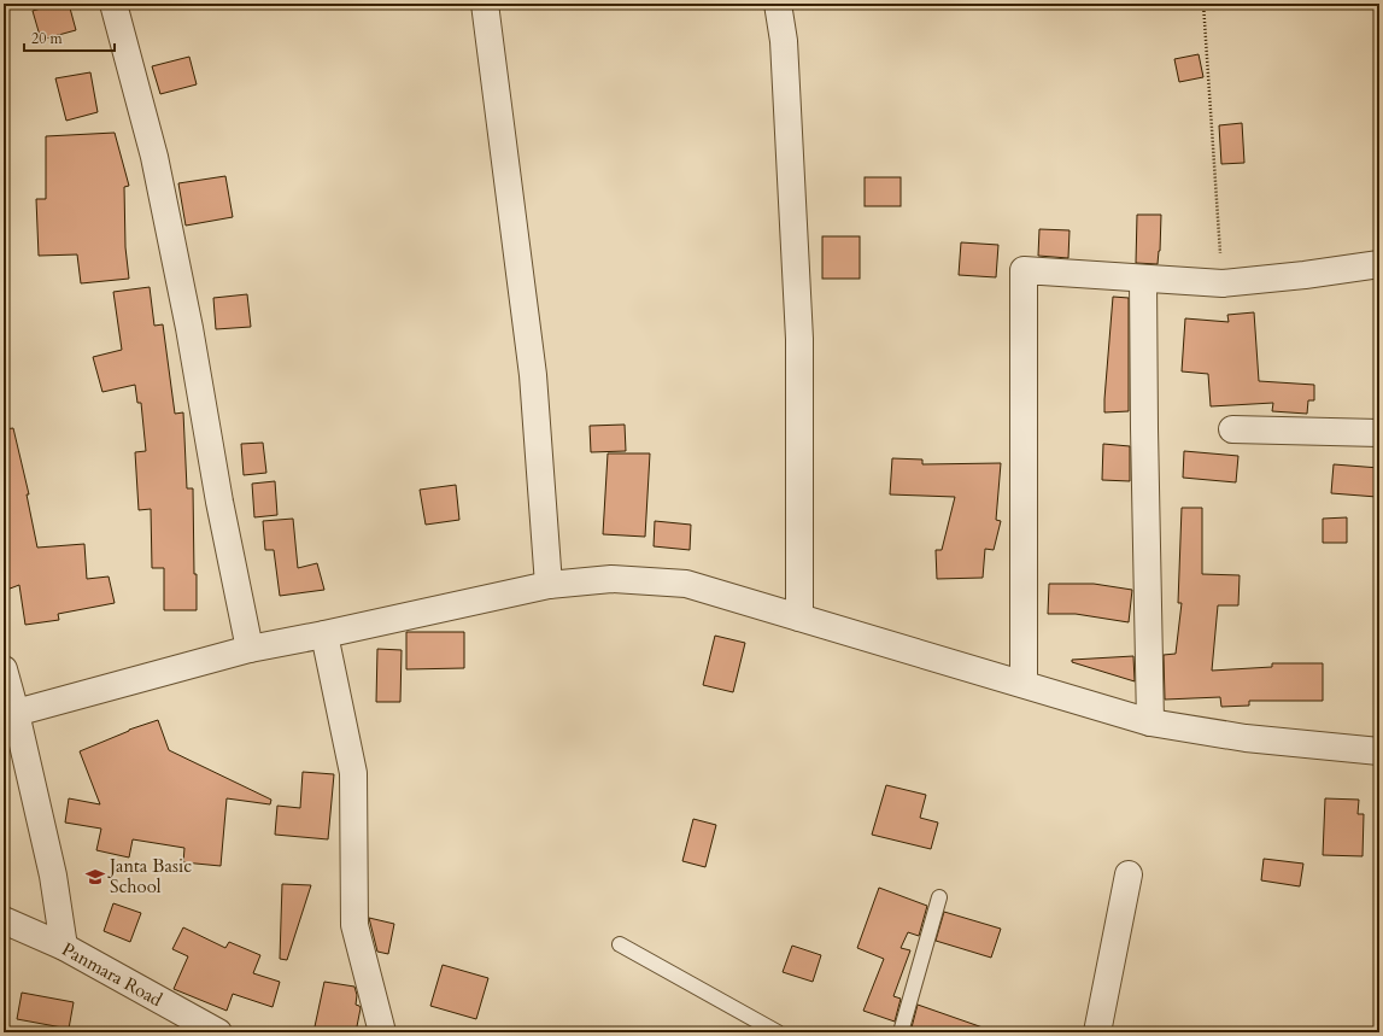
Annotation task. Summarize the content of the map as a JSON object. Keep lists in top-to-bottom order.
{
  "streets": {
    "street": ["Panmara Road"]
  },
  "places": {
    "school or university": ["Janta Basic School"]
  },
  "scale_bar": "20 m"
}
